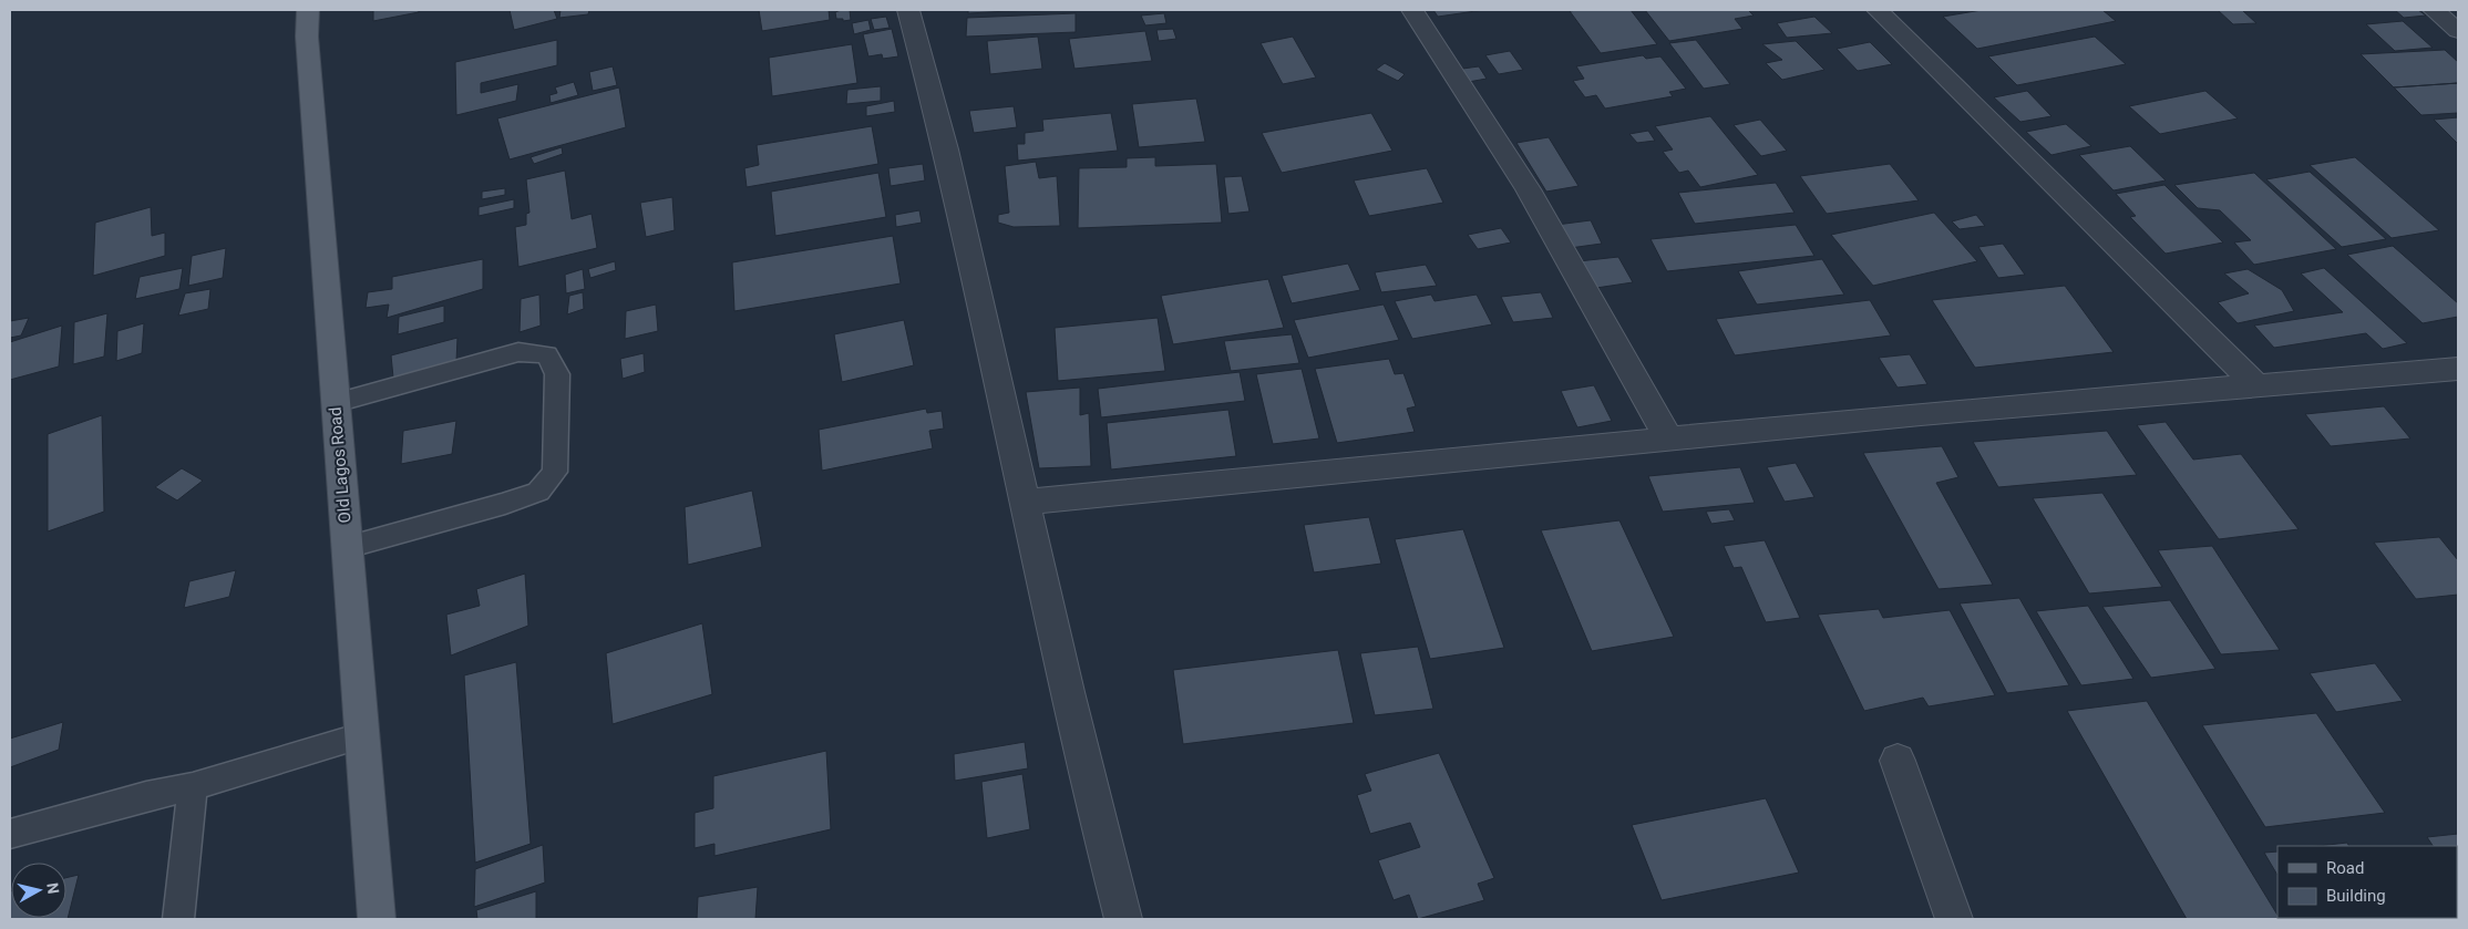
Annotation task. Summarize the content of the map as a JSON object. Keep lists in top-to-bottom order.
{
  "streets": {
    "main road": ["Old Lagos Road"]
  },
  "legend": ["Road", "Building"],
  "north": "right"
}
